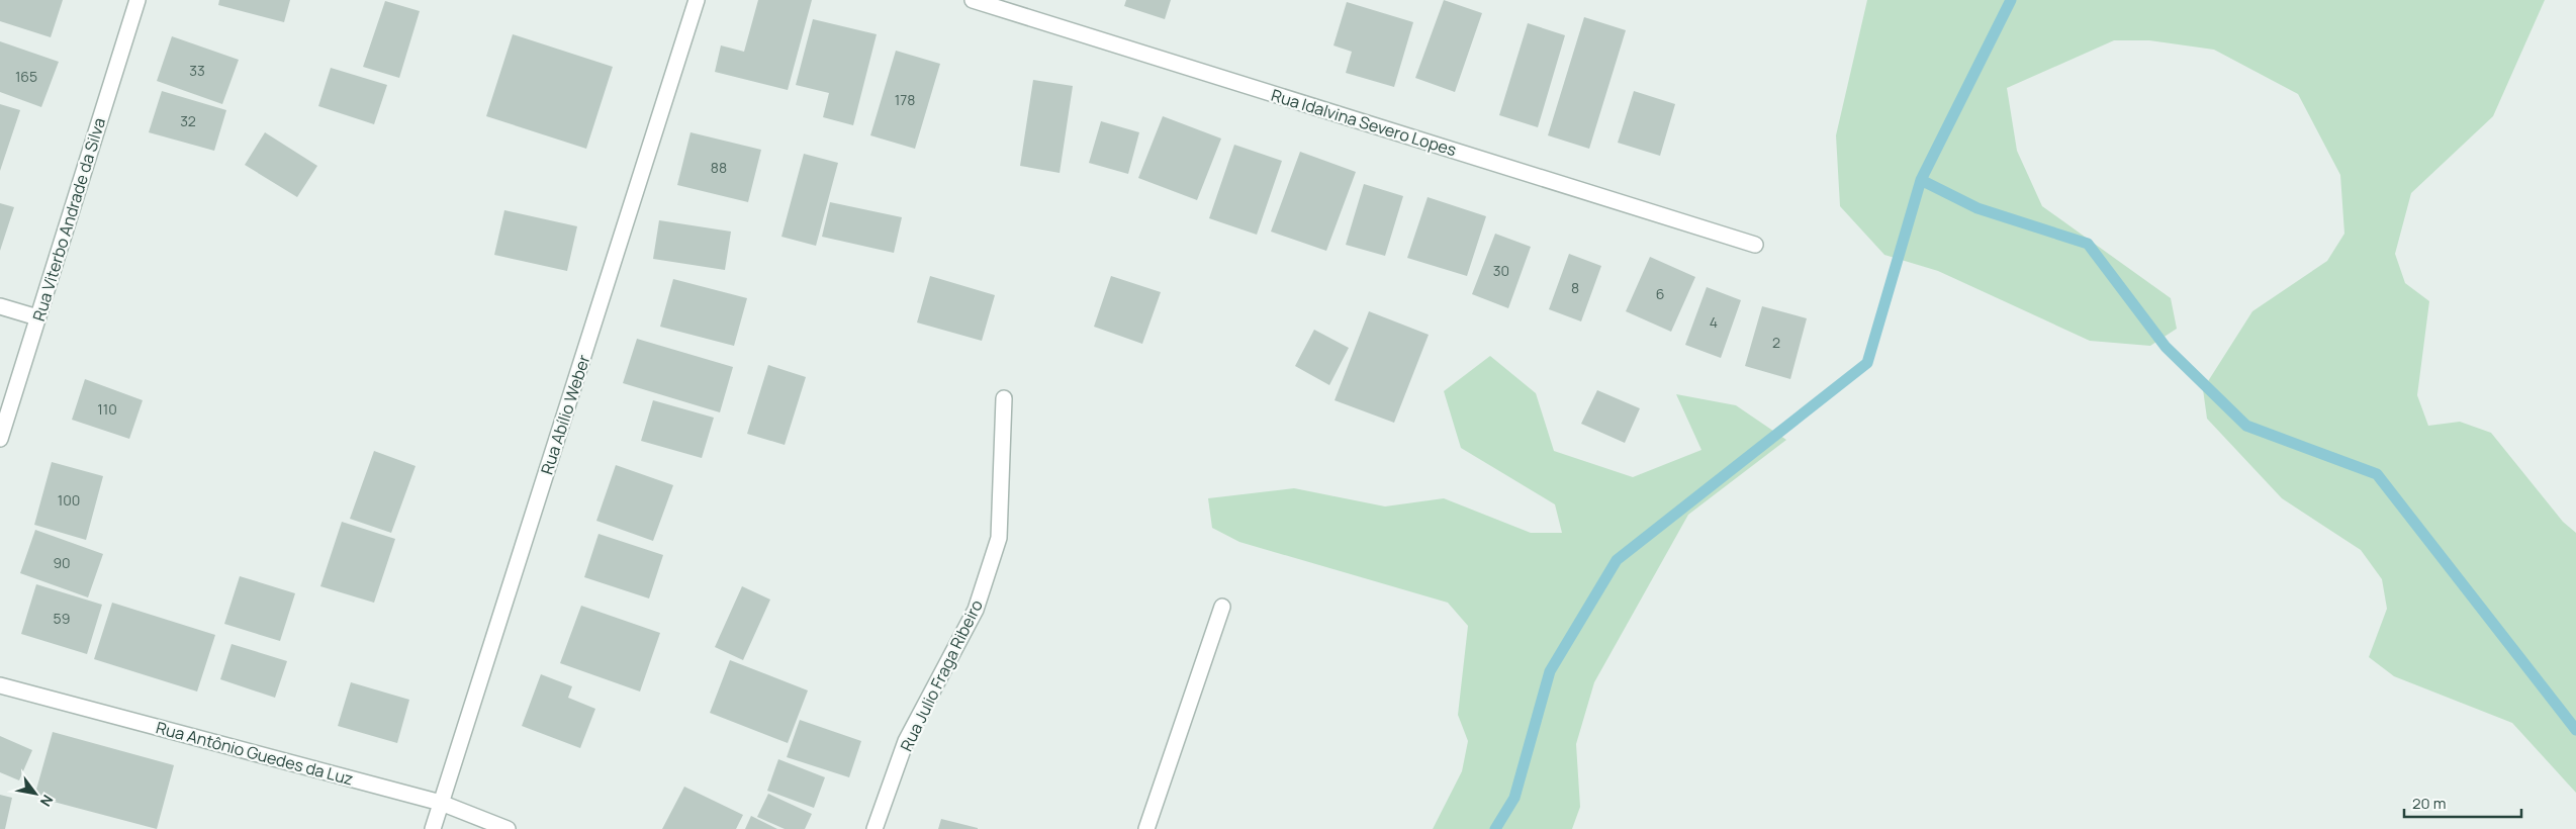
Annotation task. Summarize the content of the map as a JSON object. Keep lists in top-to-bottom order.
{
  "streets": {
    "street": [
      "Rua Idalvina Severo Lopes",
      "Rua Viterbo Andrade da Silva",
      "Rua Abílio Weber",
      "Rua Julio Fraga Ribeiro",
      "Rua Antônio Guedes da Luz"
    ]
  },
  "crossings": [
    ["Rua Abílio Weber", "Rua Antônio Guedes da Luz"]
  ],
  "house_numbers": [
    "33",
    "165",
    "178",
    "32",
    "88",
    "30",
    "8",
    "6",
    "4",
    "2",
    "110",
    "100",
    "90",
    "59"
  ],
  "scale_bar": "20 m",
  "north": "bottom right"
}
